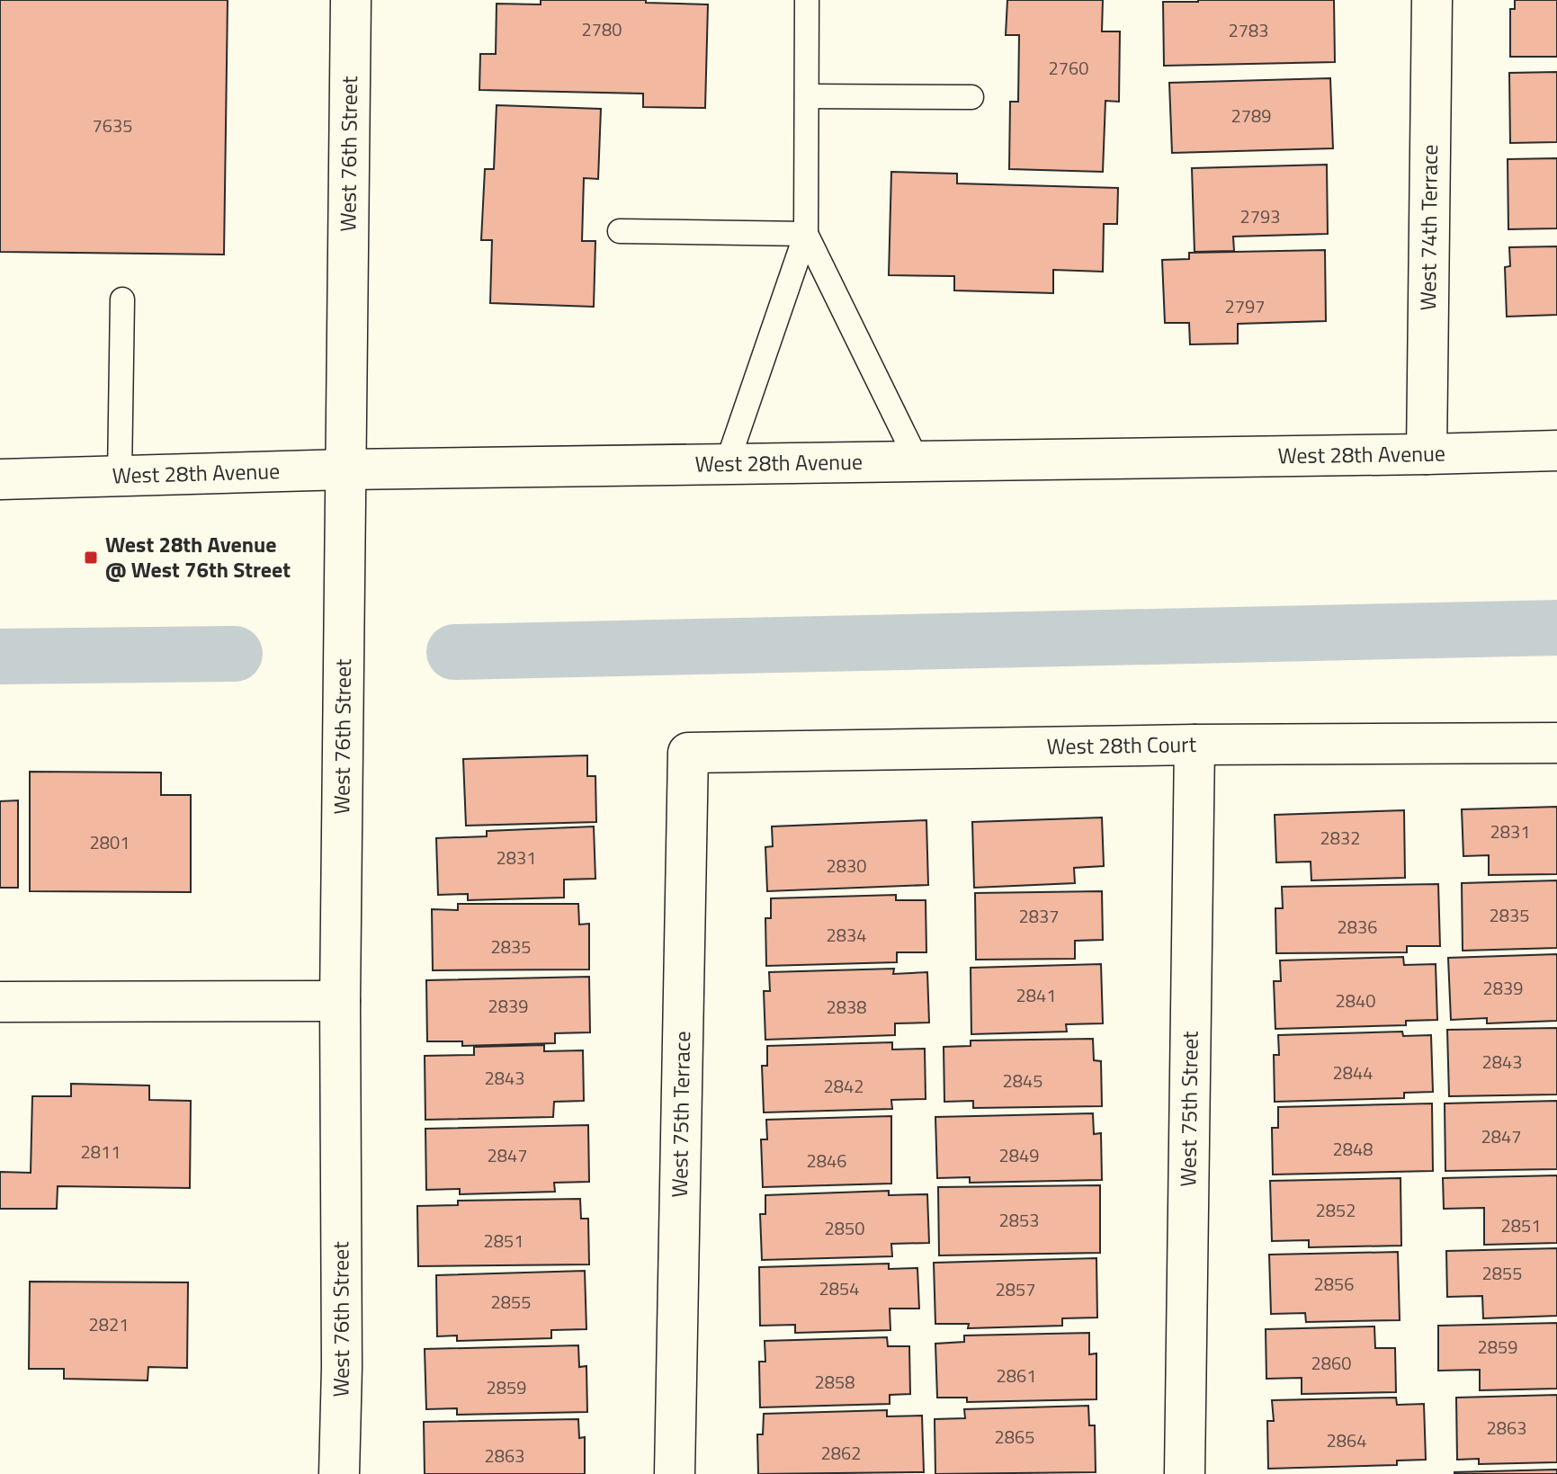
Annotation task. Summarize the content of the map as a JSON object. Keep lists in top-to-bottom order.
{
  "streets": {
    "street": [
      "West 76th Street",
      "West 74th Terrace",
      "West 28th Avenue",
      "West 28th Court",
      "West 75th Street",
      "West 75th Terrace"
    ]
  },
  "crossings": [
    ["West 76th Street", "West 28th Avenue"],
    ["West 74th Terrace", "West 28th Avenue"],
    ["West 28th Court", "West 75th Street"],
    ["West 28th Court", "West 75th Terrace"]
  ],
  "places": {
    "transit": ["West 28th Avenue @ West 76th Street"]
  },
  "house_numbers": [
    "2780",
    "2783",
    "2760",
    "2789",
    "7635",
    "2793",
    "2797",
    "2831",
    "2832",
    "2801",
    "2831",
    "2830",
    "2835",
    "2837",
    "2836",
    "2834",
    "2835",
    "2839",
    "2841",
    "2840",
    "2839",
    "2838",
    "2843",
    "2844",
    "2843",
    "2845",
    "2842",
    "2847",
    "2848",
    "2811",
    "2847",
    "2849",
    "2846",
    "2852",
    "2853",
    "2851",
    "2850",
    "2851",
    "2855",
    "2856",
    "2854",
    "2857",
    "2855",
    "2821",
    "2859",
    "2860",
    "2861",
    "2858",
    "2859",
    "2863",
    "2865",
    "2864",
    "2862",
    "2863"
  ]
}
